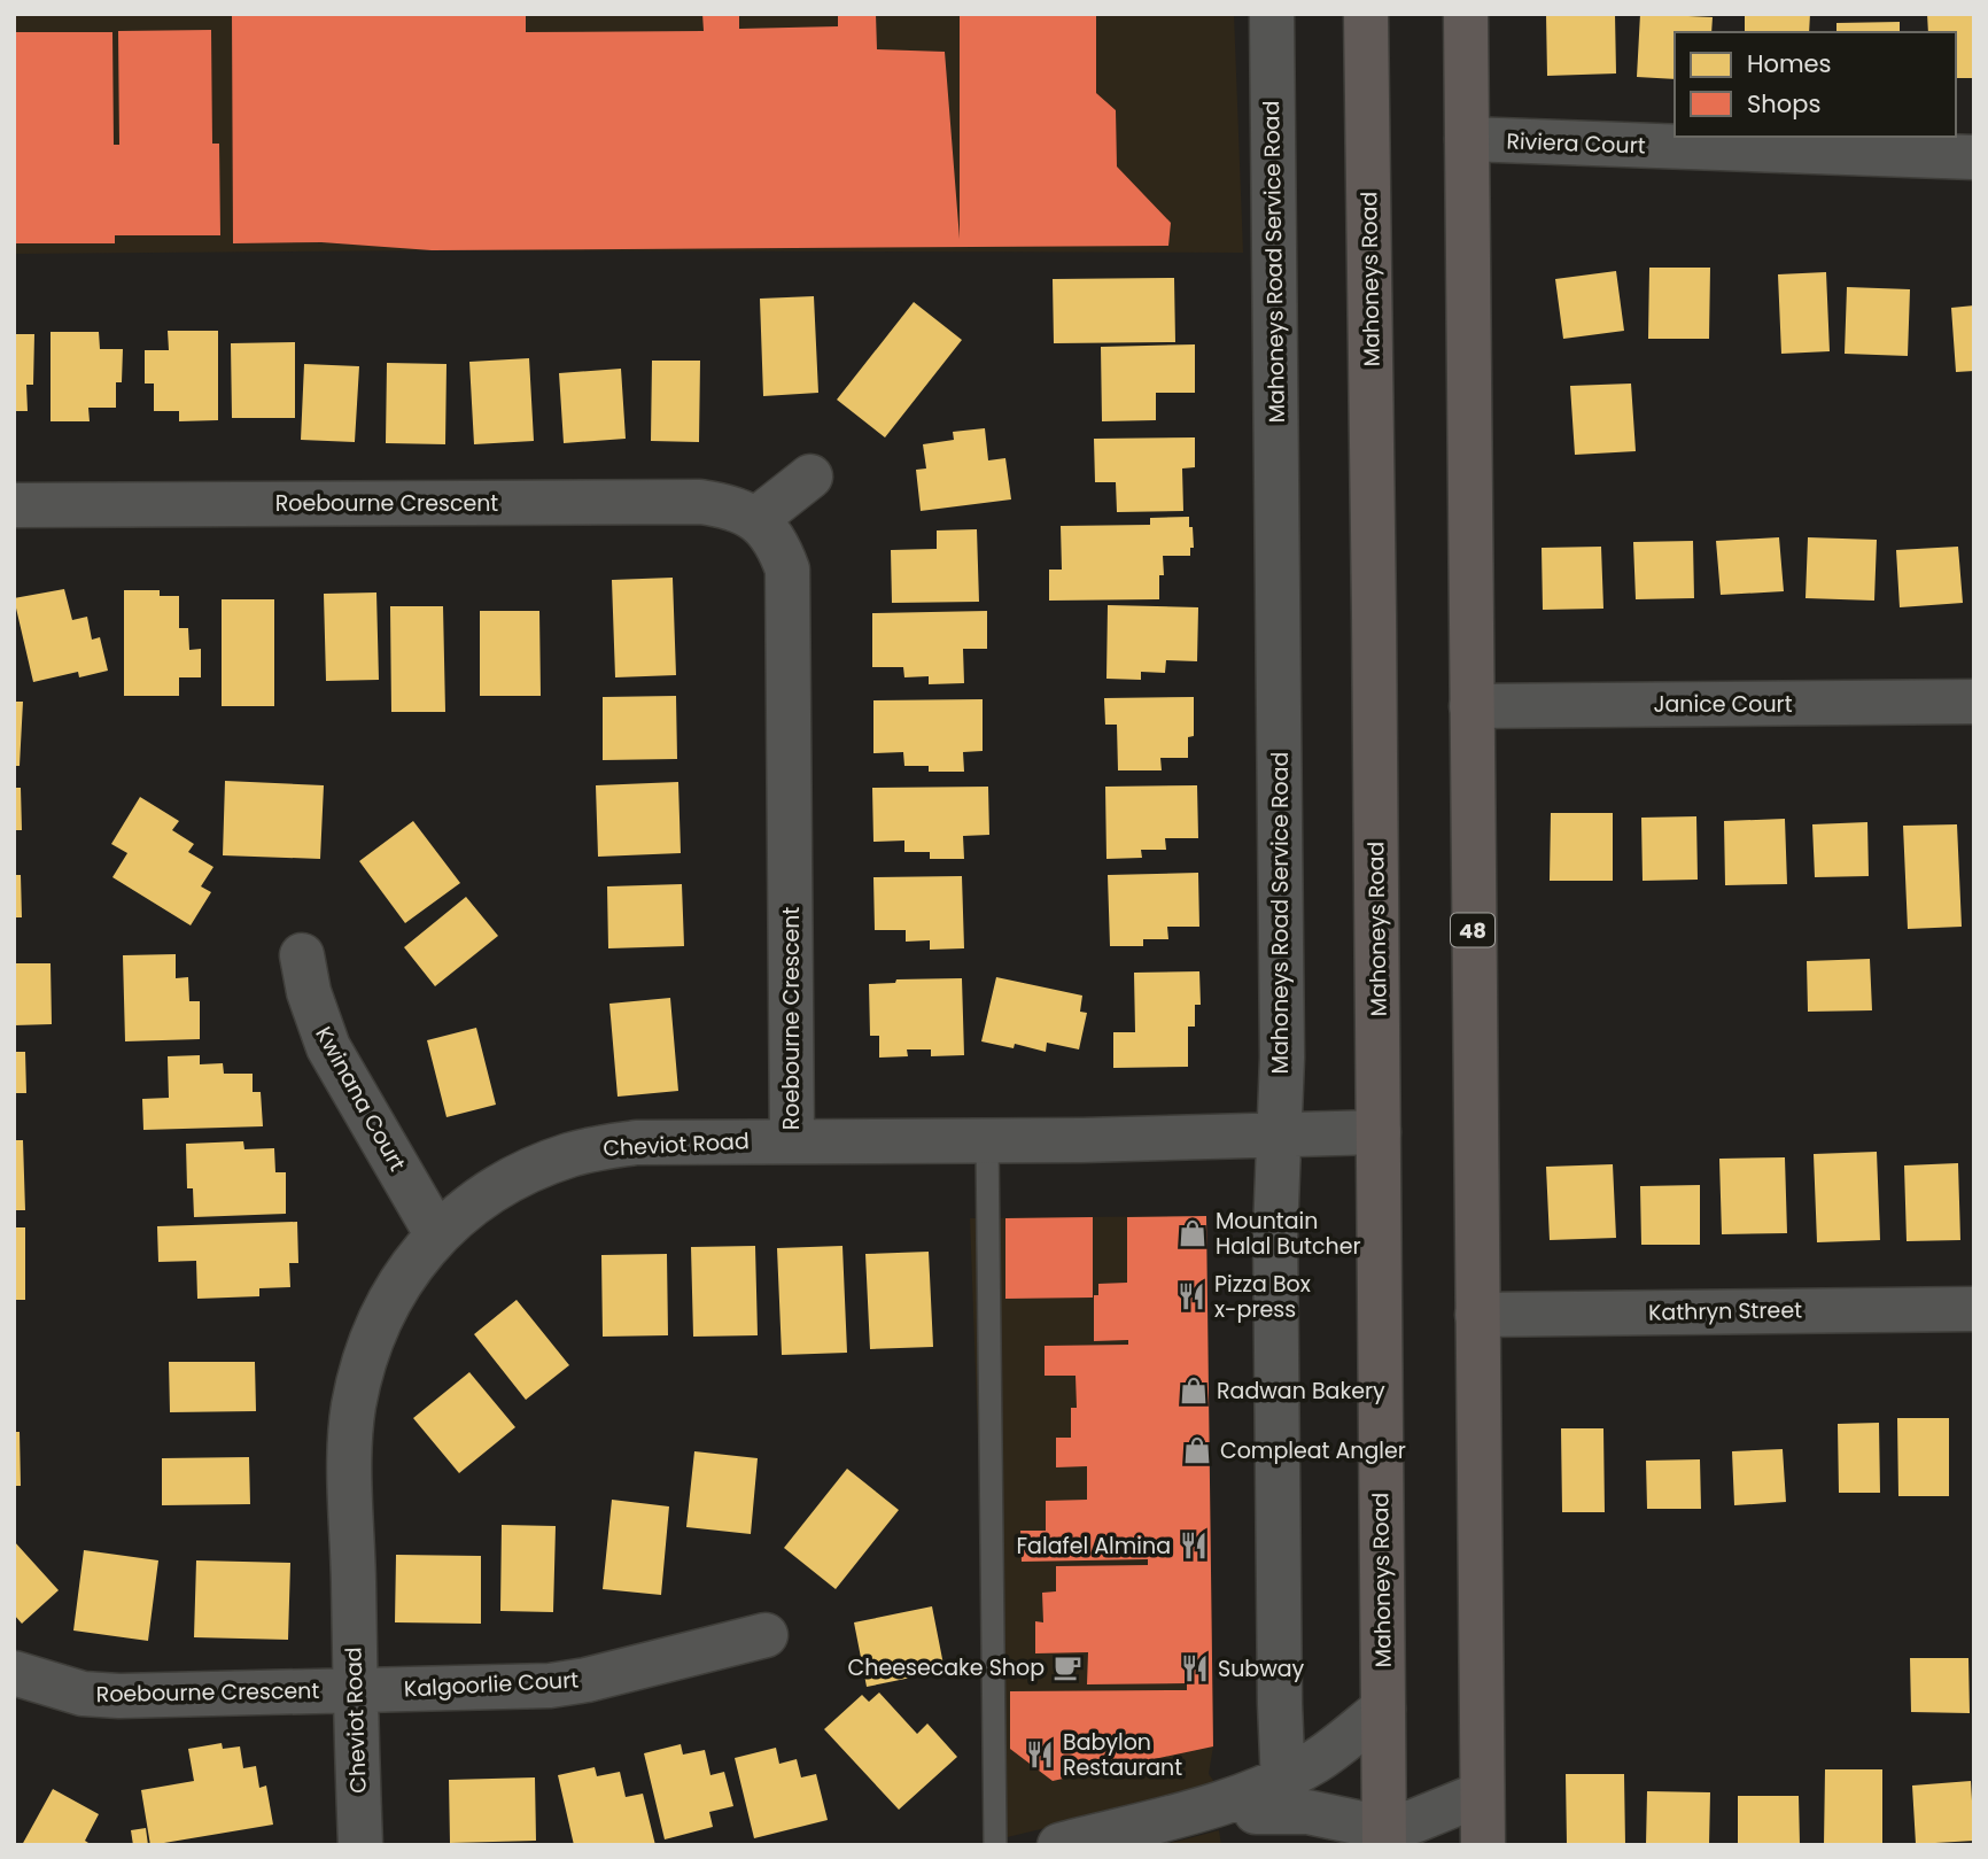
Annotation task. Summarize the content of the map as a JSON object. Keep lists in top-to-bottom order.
{
  "streets": {
    "main road": ["Mahoneys Road", "48"],
    "street": [
      "Riviera Court",
      "Mahoneys Road Service Road",
      "Roebourne Crescent",
      "Janice Court",
      "Kwinana Court",
      "Cheviot Road",
      "Kathryn Street",
      "Kalgoorlie Court"
    ]
  },
  "crossings": [
    ["Riviera Court", "48"],
    ["Mahoneys Road Service Road", "Cheviot Road"],
    ["Mahoneys Road", "Cheviot Road"],
    ["Roebourne Crescent", "Cheviot Road"],
    ["Roebourne Crescent", "Kalgoorlie Court"],
    ["Janice Court", "48"],
    ["48", "Kathryn Street"],
    ["Kwinana Court", "Cheviot Road"],
    ["Cheviot Road", "Kalgoorlie Court"]
  ],
  "places": {
    "shop": ["Mountain Halal Butcher", "Radwan Bakery", "Compleat Angler"],
    "restaurant": [
      "Pizza Box x-press",
      "Falafel Almina",
      "Subway",
      "Babylon Restaurant"
    ],
    "cafe": ["Cheesecake Shop"]
  },
  "legend": ["Homes", "Shops"]
}
